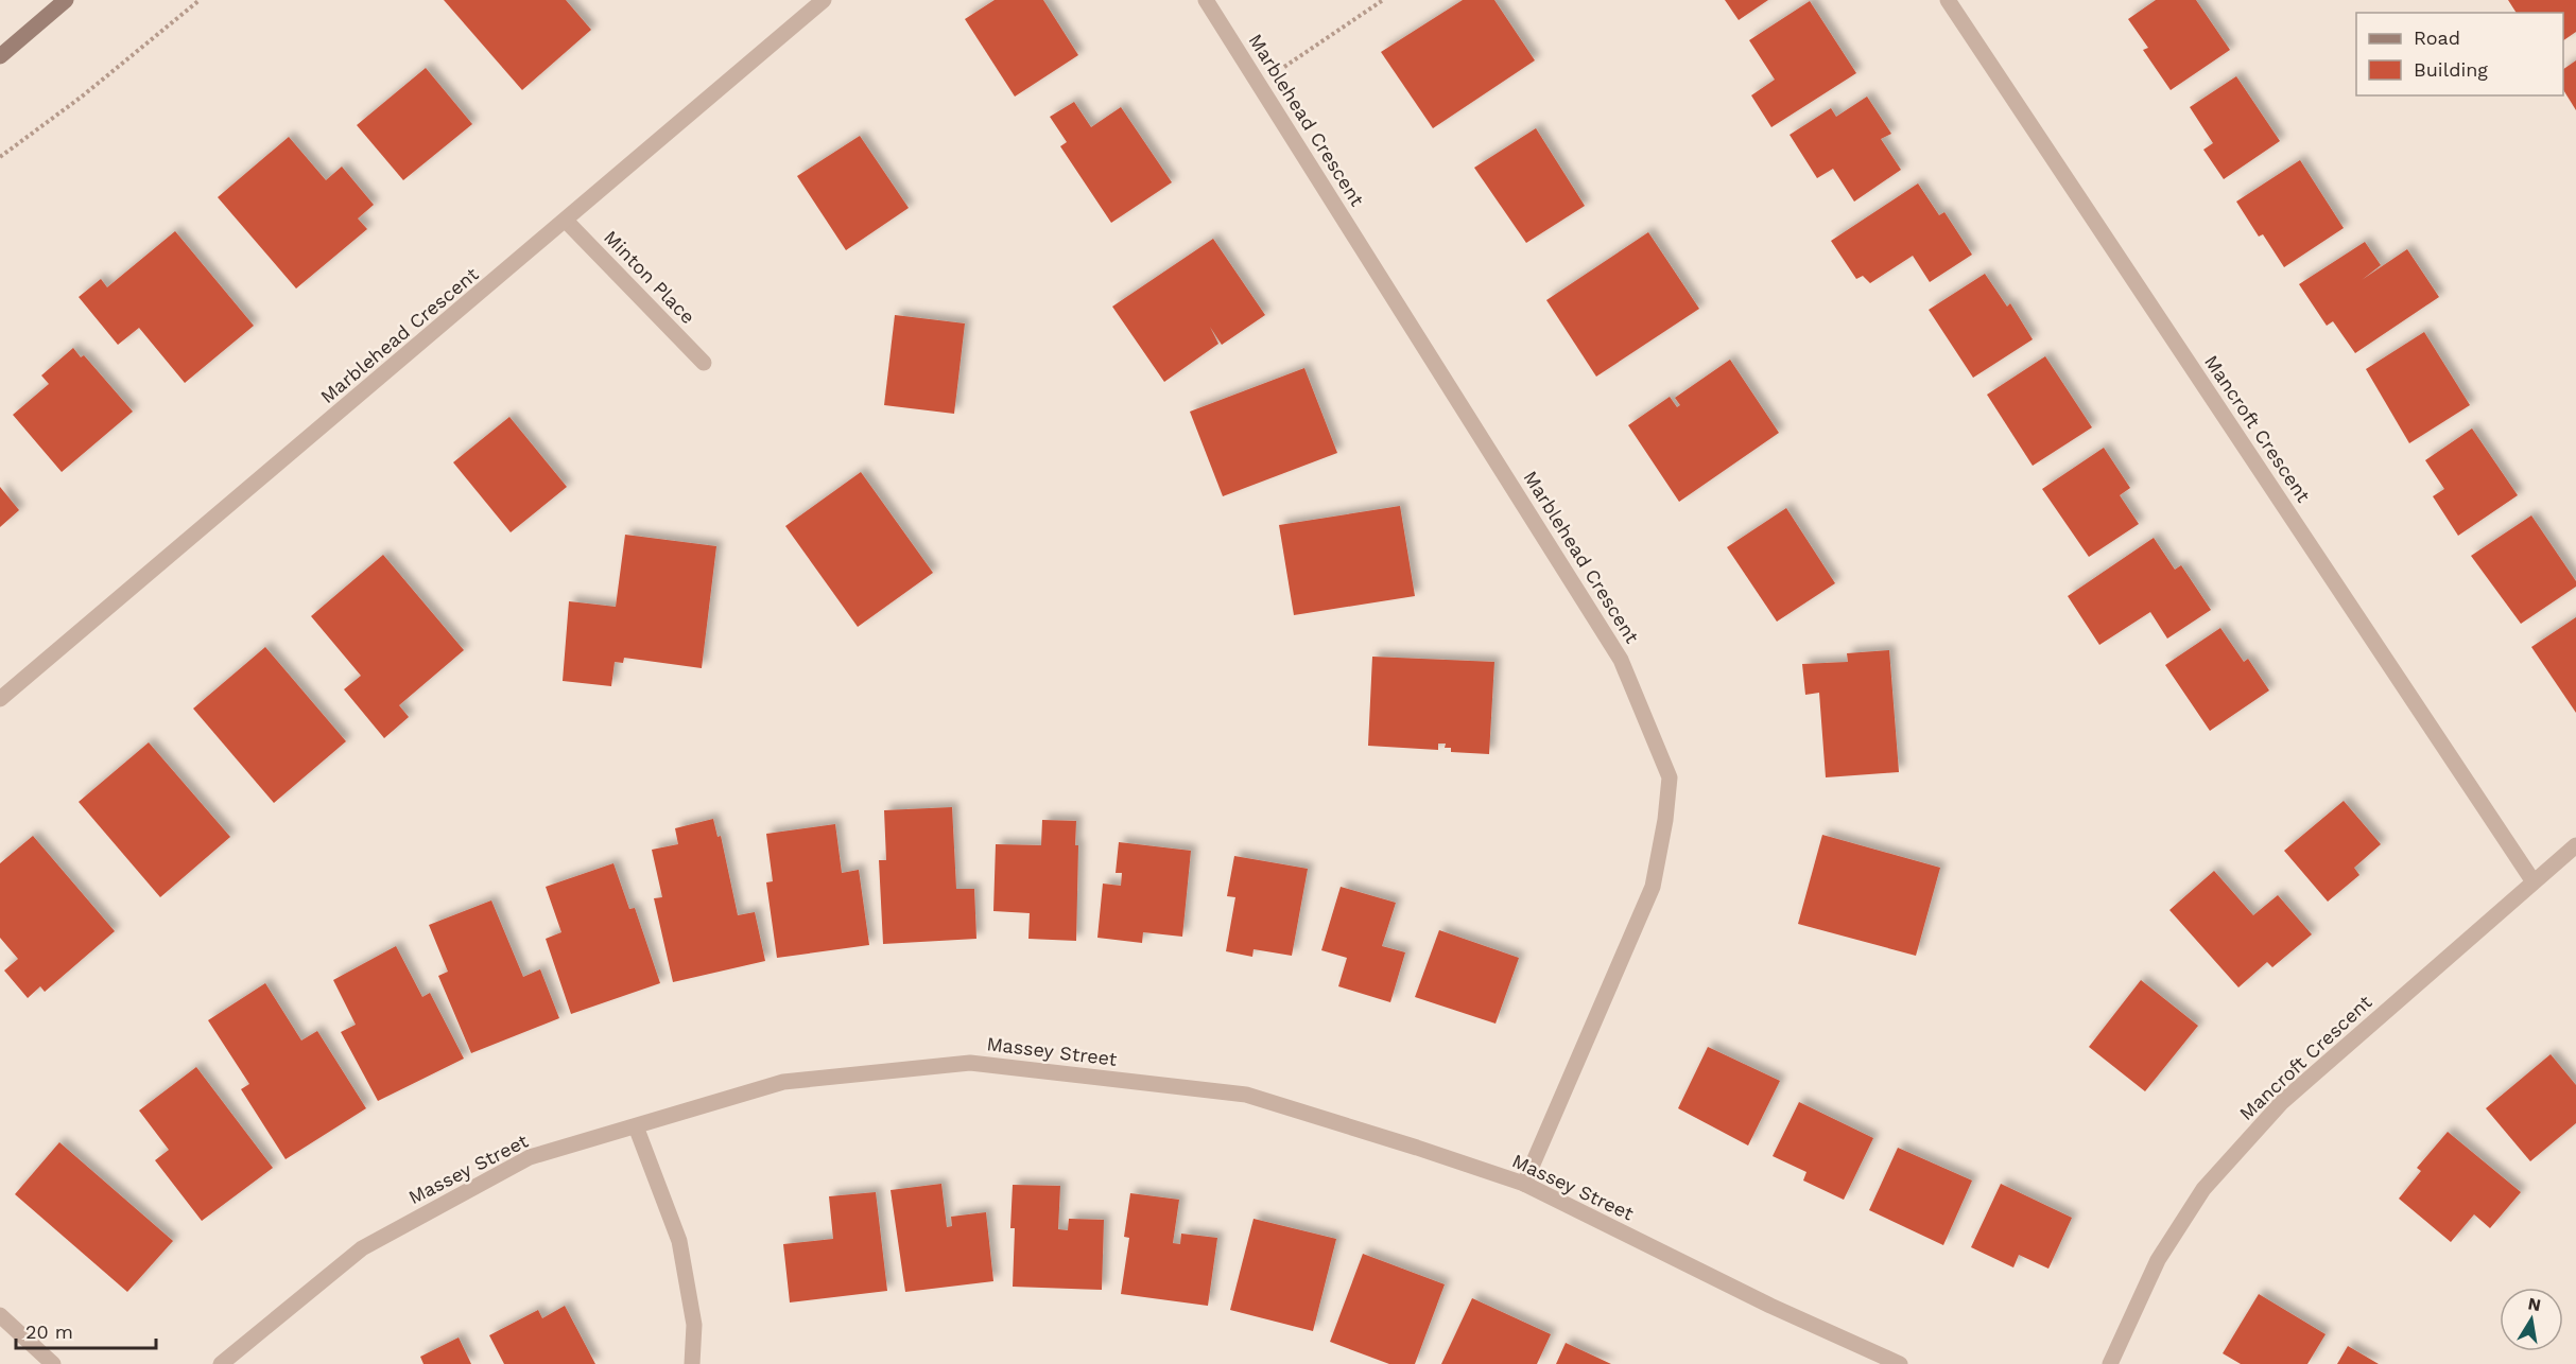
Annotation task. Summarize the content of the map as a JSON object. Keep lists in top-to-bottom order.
{
  "streets": {
    "street": [
      "Marblehead Crescent",
      "Minton Place",
      "Mancroft Crescent",
      "Massey Street"
    ]
  },
  "crossings": [
    ["Marblehead Crescent", "Minton Place"],
    ["Marblehead Crescent", "Massey Street"]
  ],
  "legend": ["Road", "Building"],
  "scale_bar": "20 m",
  "north": "top"
}
